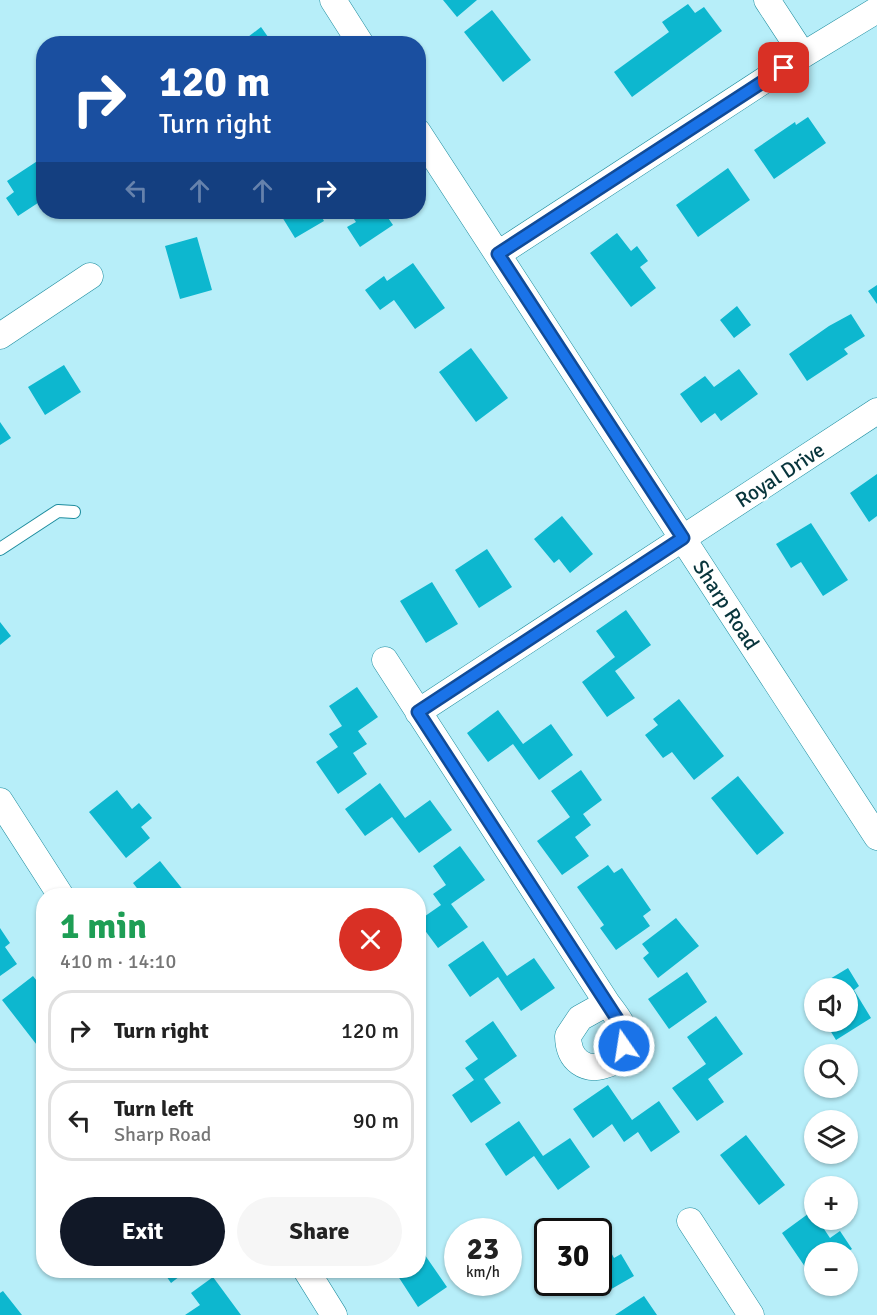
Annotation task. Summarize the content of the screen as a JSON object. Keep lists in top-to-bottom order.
{
  "streets": {
    "street": ["Royal Drive", "Sharp Road"]
  },
  "crossings": [
    ["Royal Drive", "Sharp Road"]
  ],
  "page": {
    "turn": ["120 m", "Turn right"],
    "heading": ["1 min", "410 m · 14:10"],
    "map_buttons": ["+", "−"],
    "list": [
      {
        "name": "Turn right",
        "value": "120 m"
      },
      {
        "name": "Turn left",
        "note": "Sharp Road",
        "value": "90 m"
      }
    ],
    "buttons": ["Exit", "Share"],
    "speed": "23 km/h",
    "limit": "30"
  }
}
